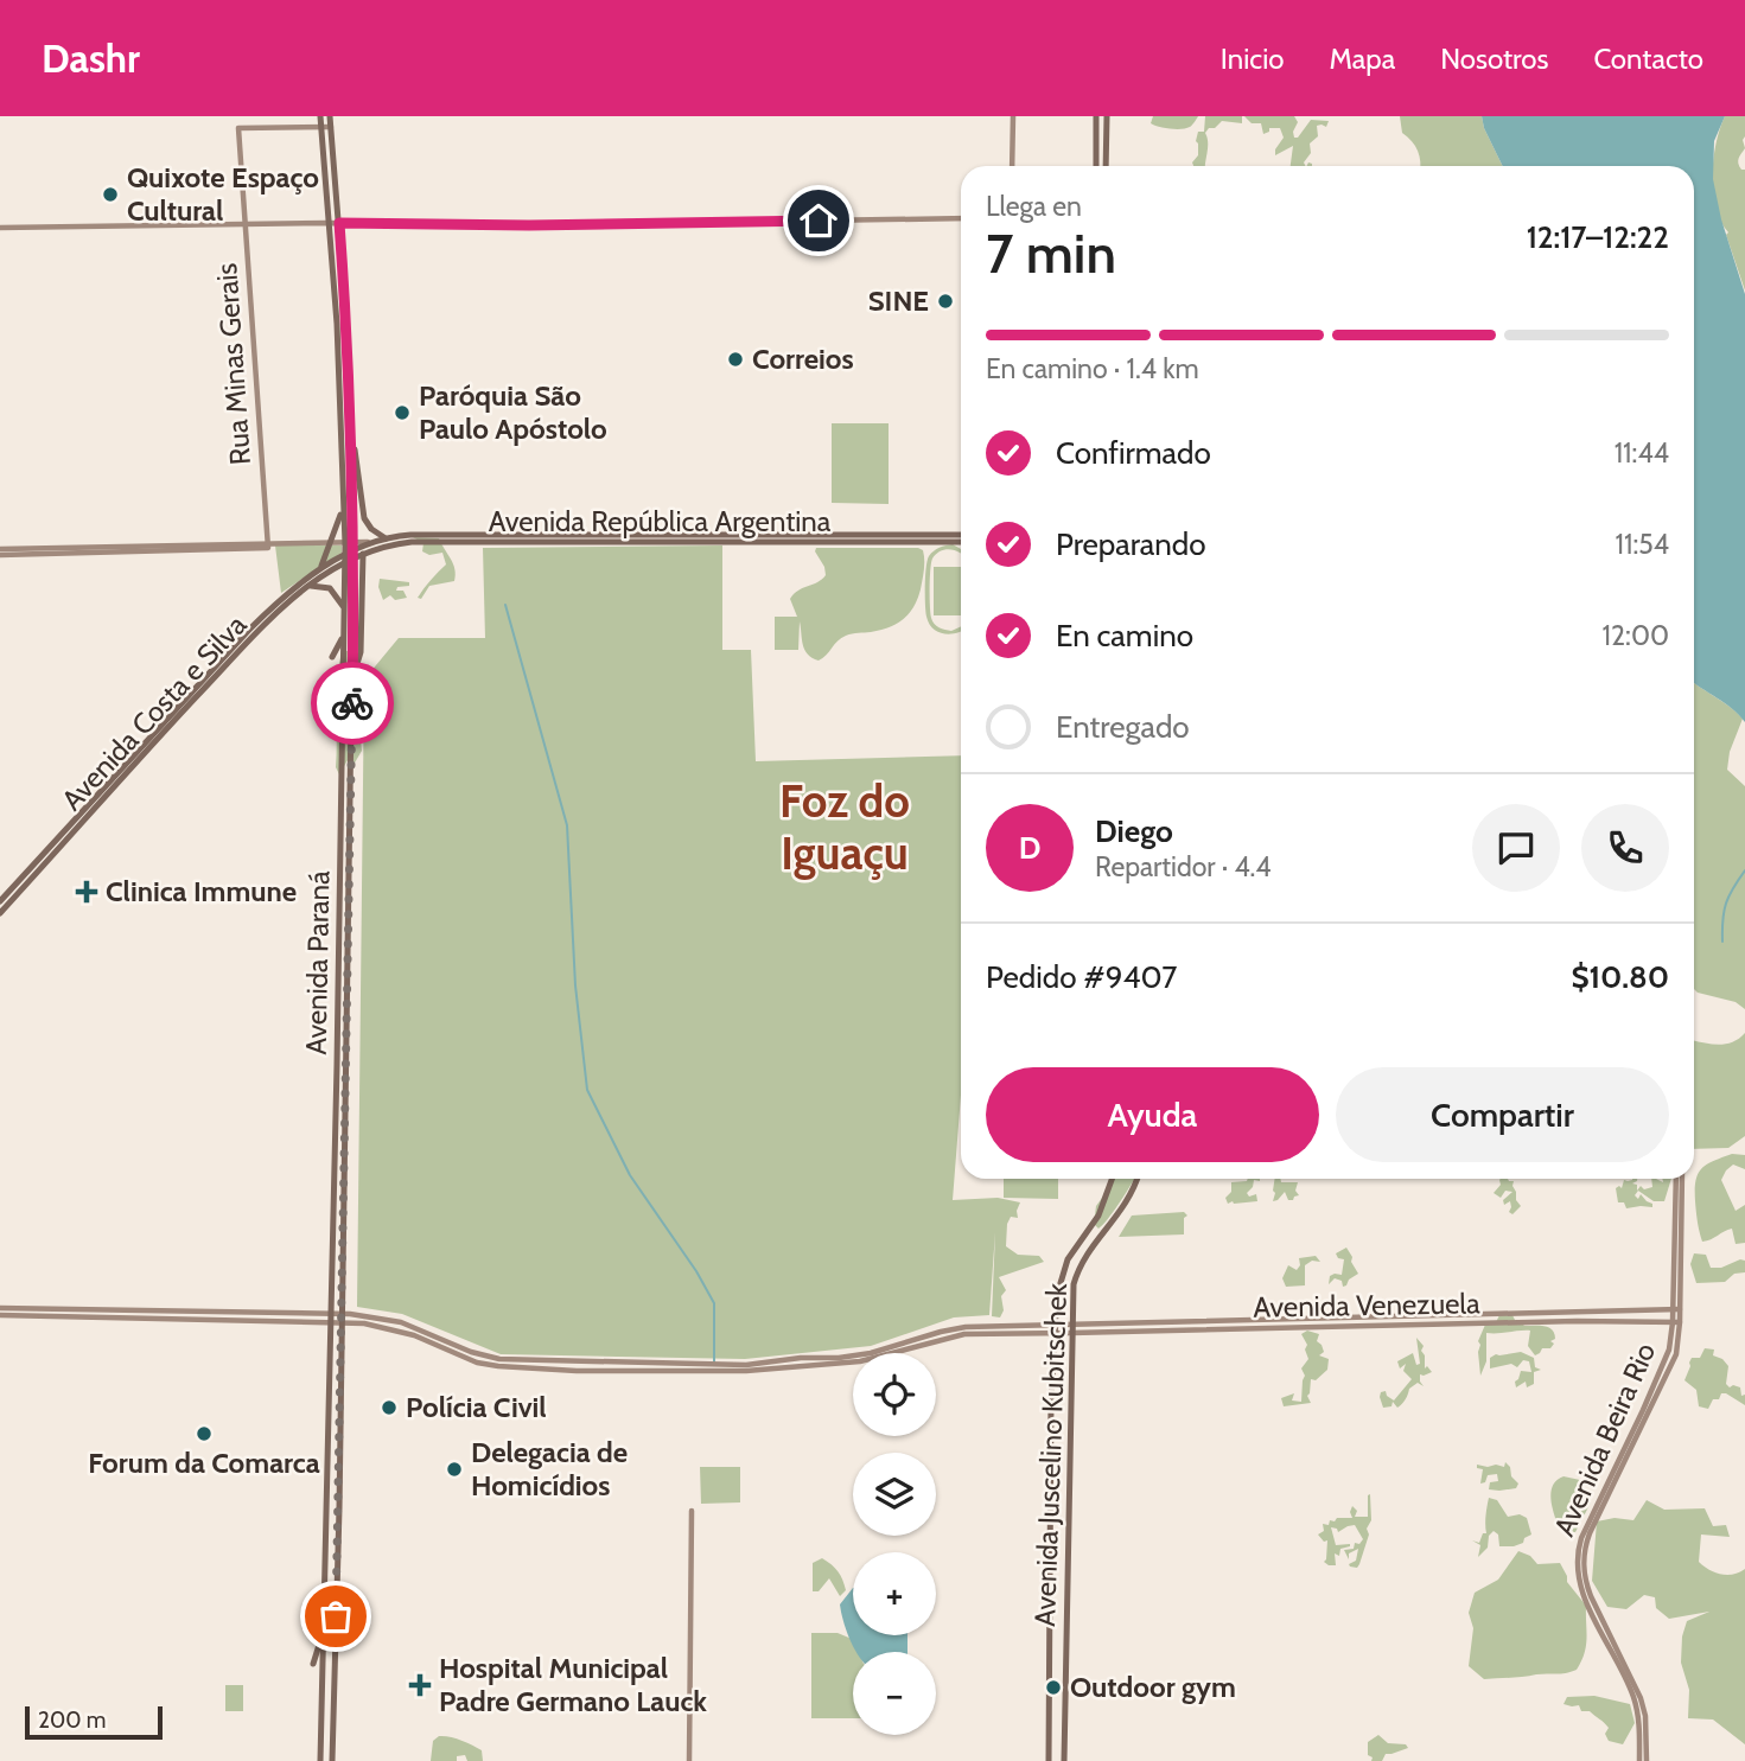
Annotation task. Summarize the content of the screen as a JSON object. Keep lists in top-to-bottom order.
{
  "streets": {
    "main road": [
      "Rua Minas Gerais",
      "Avenida República Argentina",
      "Avenida Costa e Silva",
      "Avenida Paraná",
      "Avenida Venezuela",
      "Avenida Beira Rio",
      "Avenida Juscelino Kubitschek"
    ]
  },
  "crossings": [
    ["Rua Minas Gerais", "Avenida República Argentina"],
    ["Rua Minas Gerais", "Avenida Paraná"],
    ["Avenida República Argentina", "Avenida Costa e Silva"],
    ["Avenida República Argentina", "Avenida Paraná"],
    ["Avenida Costa e Silva", "Avenida Paraná"],
    ["Avenida Paraná", "Avenida Venezuela"],
    ["Avenida Venezuela", "Avenida Beira Rio"],
    ["Avenida Venezuela", "Avenida Juscelino Kubitschek"]
  ],
  "districts": ["Foz do Iguaçu"],
  "places": {
    "other": [
      "Quixote Espaço Cultural",
      "SINE",
      "Correios",
      "Paróquia São Paulo Apóstolo",
      "Polícia Civil",
      "Forum da Comarca",
      "Delegacia de Homicídios",
      "Outdoor gym"
    ],
    "health": ["Clinica Immune", "Hospital Municipal Padre Germano Lauck"]
  },
  "scale_bar": "200 m",
  "page": {
    "header": "Dashr",
    "nav": [
      "Inicio",
      "Mapa",
      "Nosotros",
      "Contacto"
    ],
    "heading": ["7 min", "Llega en", "12:17–12:22"],
    "panel": [
      "Diego",
      "Repartidor · 4.4",
      "Pedido #9407",
      "$10.80"
    ],
    "bar": "En camino · 1.4 km",
    "list": [
      ["Confirmado", "11:44"],
      ["Preparando", "11:54"],
      ["En camino", "12:00"],
      "Entregado"
    ],
    "round": "D",
    "buttons": ["Ayuda", "Compartir"],
    "map_buttons": ["+", "−"],
    "scale": "200 m"
  }
}
